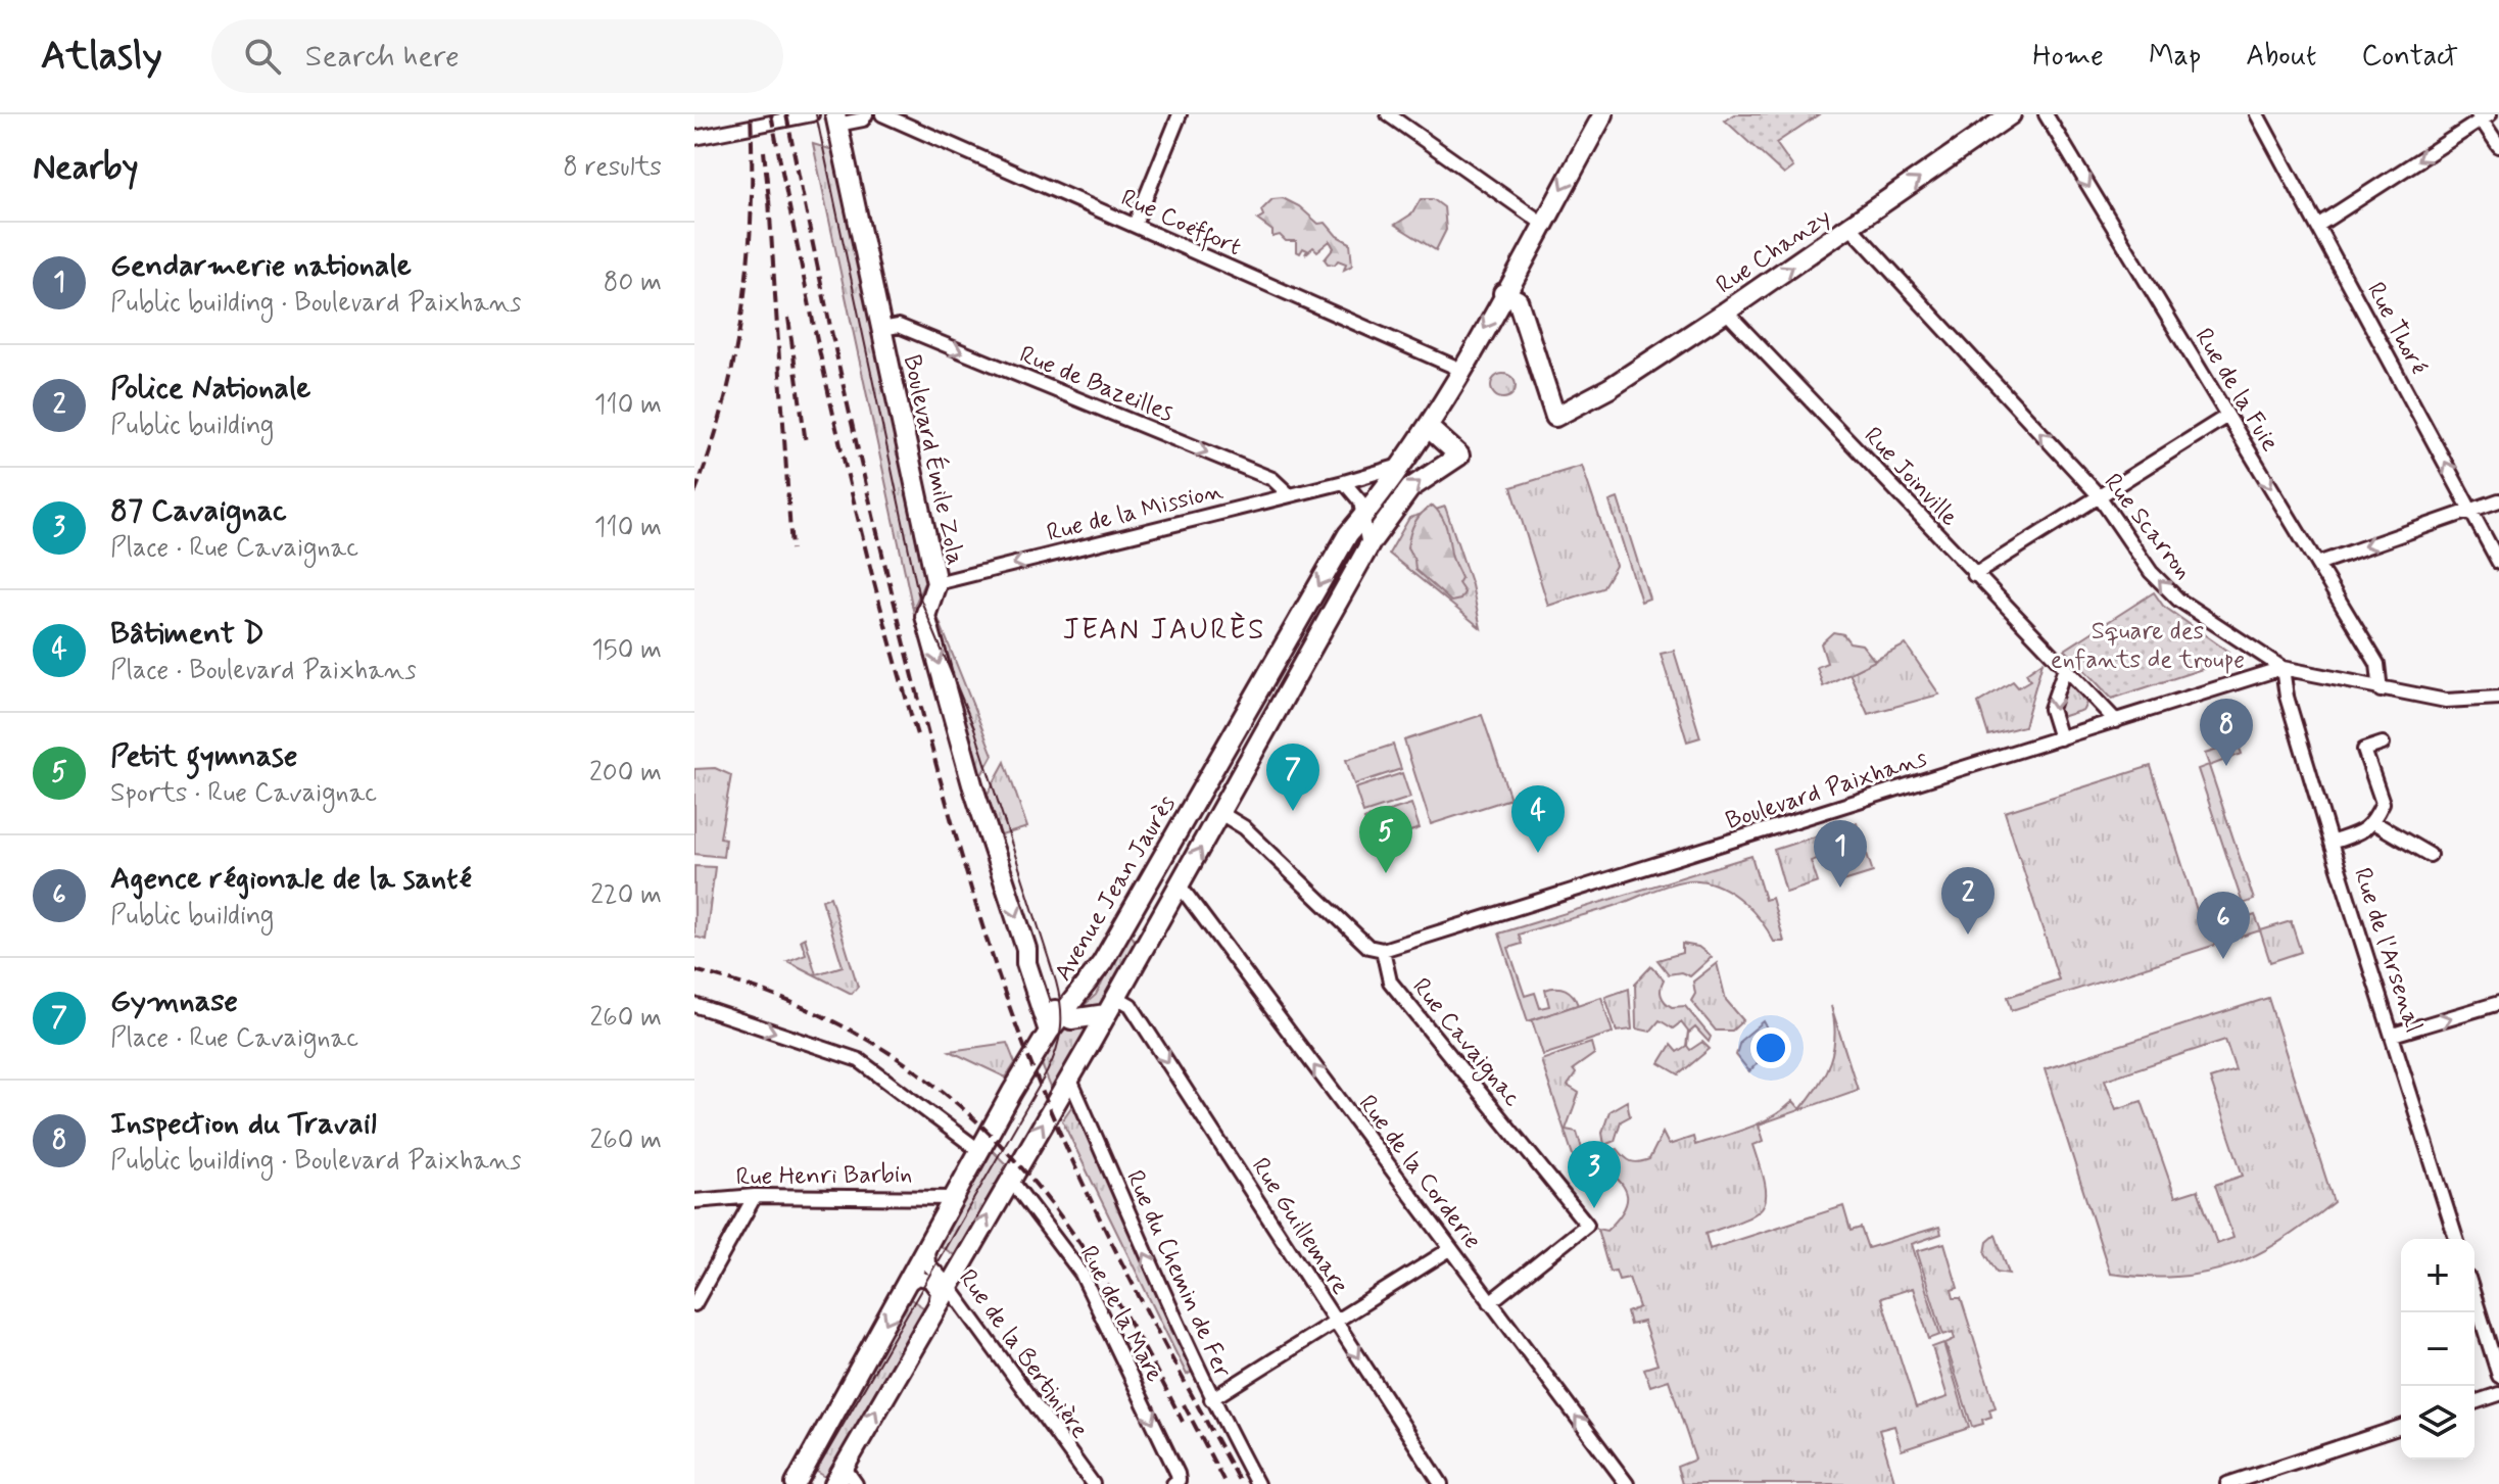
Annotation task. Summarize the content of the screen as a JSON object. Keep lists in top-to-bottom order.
{
  "streets": {
    "main road": ["Rue Chanzy", "Boulevard Émile Zola", "Avenue Jean Jaurès"],
    "street": [
      "Rue Coëffort",
      "Rue Thoré",
      "Rue de Bazeilles",
      "Rue de la Fuie",
      "Rue Joinville",
      "Rue de la Mission",
      "Rue Scarron",
      "Boulevard Paixhans",
      "Rue de l'Arsenal",
      "Rue Cavaignac",
      "Rue de la Corderie",
      "Rue Henri Barbin",
      "Rue Guillemare",
      "Rue du Chemin de Fer",
      "Rue de la Mare",
      "Rue de la Bertinière"
    ]
  },
  "crossings": [
    ["Rue Coëffort", "Avenue Jean Jaurès"],
    ["Rue Chanzy", "Rue Joinville"],
    ["Rue Chanzy", "Rue Scarron"],
    ["Rue Chanzy", "Avenue Jean Jaurès"],
    ["Rue de Bazeilles", "Boulevard Émile Zola"],
    ["Rue de Bazeilles", "Rue de la Mission"],
    ["Rue de la Fuie", "Rue Scarron"],
    ["Boulevard Émile Zola", "Rue de la Mission"],
    ["Boulevard Émile Zola", "Avenue Jean Jaurès"],
    ["Rue Joinville", "Boulevard Paixhans"],
    ["Rue de la Mission", "Avenue Jean Jaurès"],
    ["Rue Scarron", "Boulevard Paixhans"],
    ["Rue Scarron", "Rue de l'Arsenal"],
    ["Boulevard Paixhans", "Rue de l'Arsenal"],
    ["Boulevard Paixhans", "Rue Cavaignac"],
    ["Avenue Jean Jaurès", "Rue Henri Barbin"],
    ["Avenue Jean Jaurès", "Rue de la Bertinière"],
    ["Rue Cavaignac", "Rue de la Corderie"]
  ],
  "one_way": [
    "Rue Chanzy",
    "Rue Thoré",
    "Rue de Bazeilles",
    "Rue de la Fuie",
    "Boulevard Émile Zola",
    "Rue de la Mission",
    "Rue Scarron",
    "Rue de la Corderie",
    "Rue Guillemare",
    "Rue du Chemin de Fer",
    "Rue de la Mare"
  ],
  "districts": ["JEAN JAURÈS"],
  "parks": ["Square des enfants de troupe"],
  "page": {
    "header": "Atlasly",
    "search": "Search here",
    "nav": [
      "Home",
      "Map",
      "About",
      "Contact"
    ],
    "heading": ["Nearby", "8 results"],
    "list": [
      {
        "mark": "1",
        "name": "Gendarmerie nationale",
        "note": "Public building · Boulevard Paixhans",
        "value": "80 m"
      },
      {
        "mark": "2",
        "name": "Police Nationale",
        "note": "Public building",
        "value": "110 m"
      },
      {
        "mark": "3",
        "name": "87 Cavaignac",
        "note": "Place · Rue Cavaignac",
        "value": "110 m"
      },
      {
        "mark": "4",
        "name": "Bâtiment D",
        "note": "Place · Boulevard Paixhans",
        "value": "150 m"
      },
      {
        "mark": "5",
        "name": "Petit gymnase",
        "note": "Sports · Rue Cavaignac",
        "value": "200 m"
      },
      {
        "mark": "6",
        "name": "Agence régionale de la santé",
        "note": "Public building",
        "value": "220 m"
      },
      {
        "mark": "7",
        "name": "Gymnase",
        "note": "Place · Rue Cavaignac",
        "value": "260 m"
      },
      {
        "mark": "8",
        "name": "Inspection du Travail",
        "note": "Public building · Boulevard Paixhans",
        "value": "260 m"
      }
    ],
    "pins": [
      "8",
      "7",
      "4",
      "5",
      "1",
      "2",
      "6",
      "3"
    ],
    "map_buttons": ["+", "−"]
  }
}
